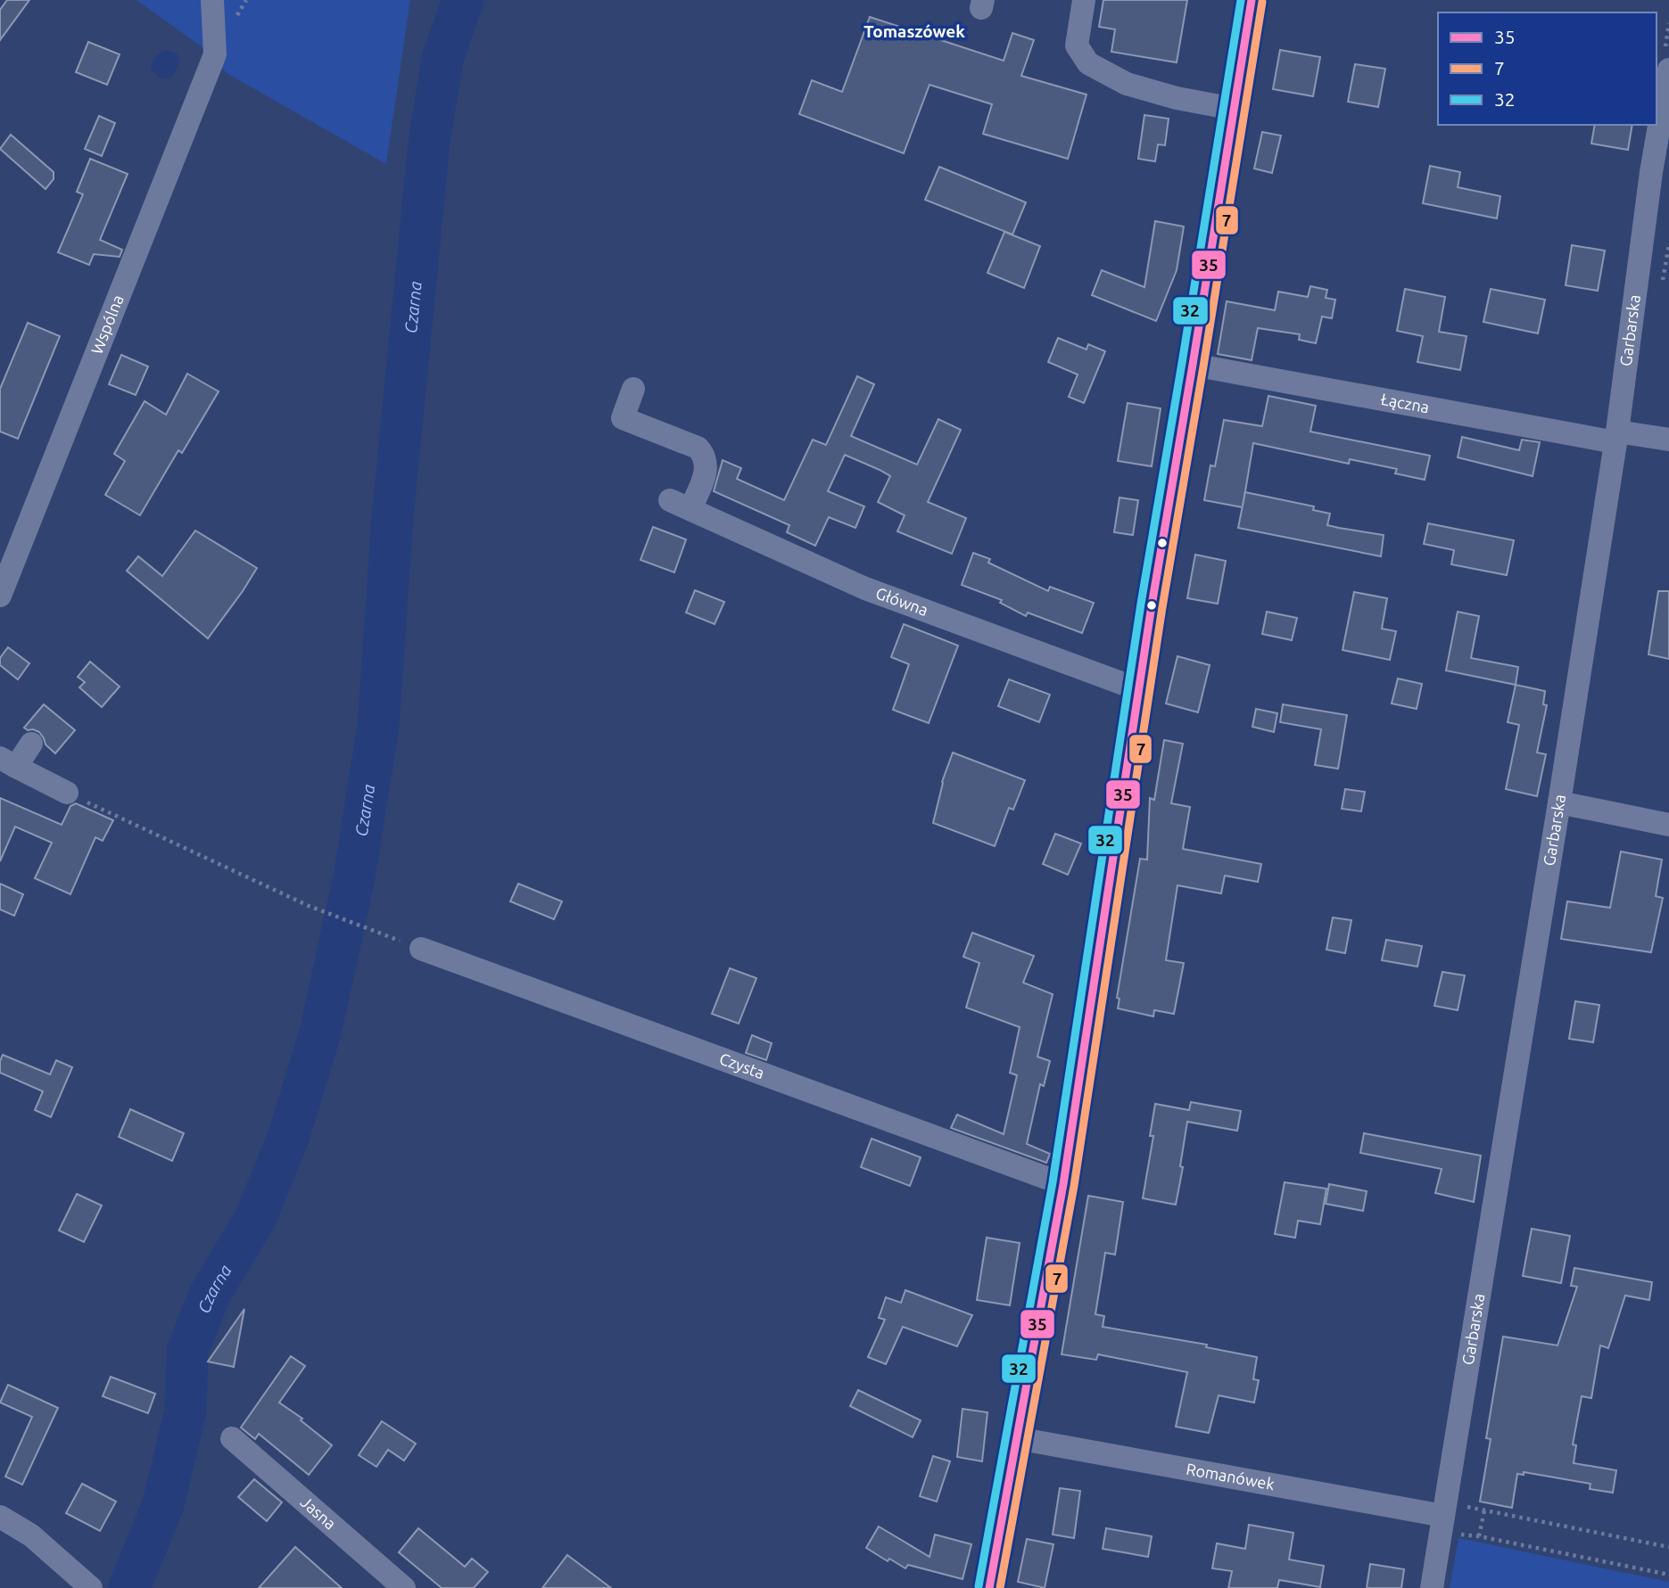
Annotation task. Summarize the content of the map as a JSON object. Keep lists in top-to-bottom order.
{
  "streets": {
    "street": [
      "Wspólna",
      "Garbarska",
      "Łączna",
      "Główna",
      "Czysta",
      "Romanówek",
      "Jasna"
    ]
  },
  "crossings": [
    ["Garbarska", "Łączna"],
    ["Garbarska", "Romanówek"]
  ],
  "districts": ["Tomaszówek"],
  "water": ["Czarna"],
  "lines": ["transit line 35", "transit line 32", "transit line 7"],
  "legend": ["35", "7", "32"]
}
